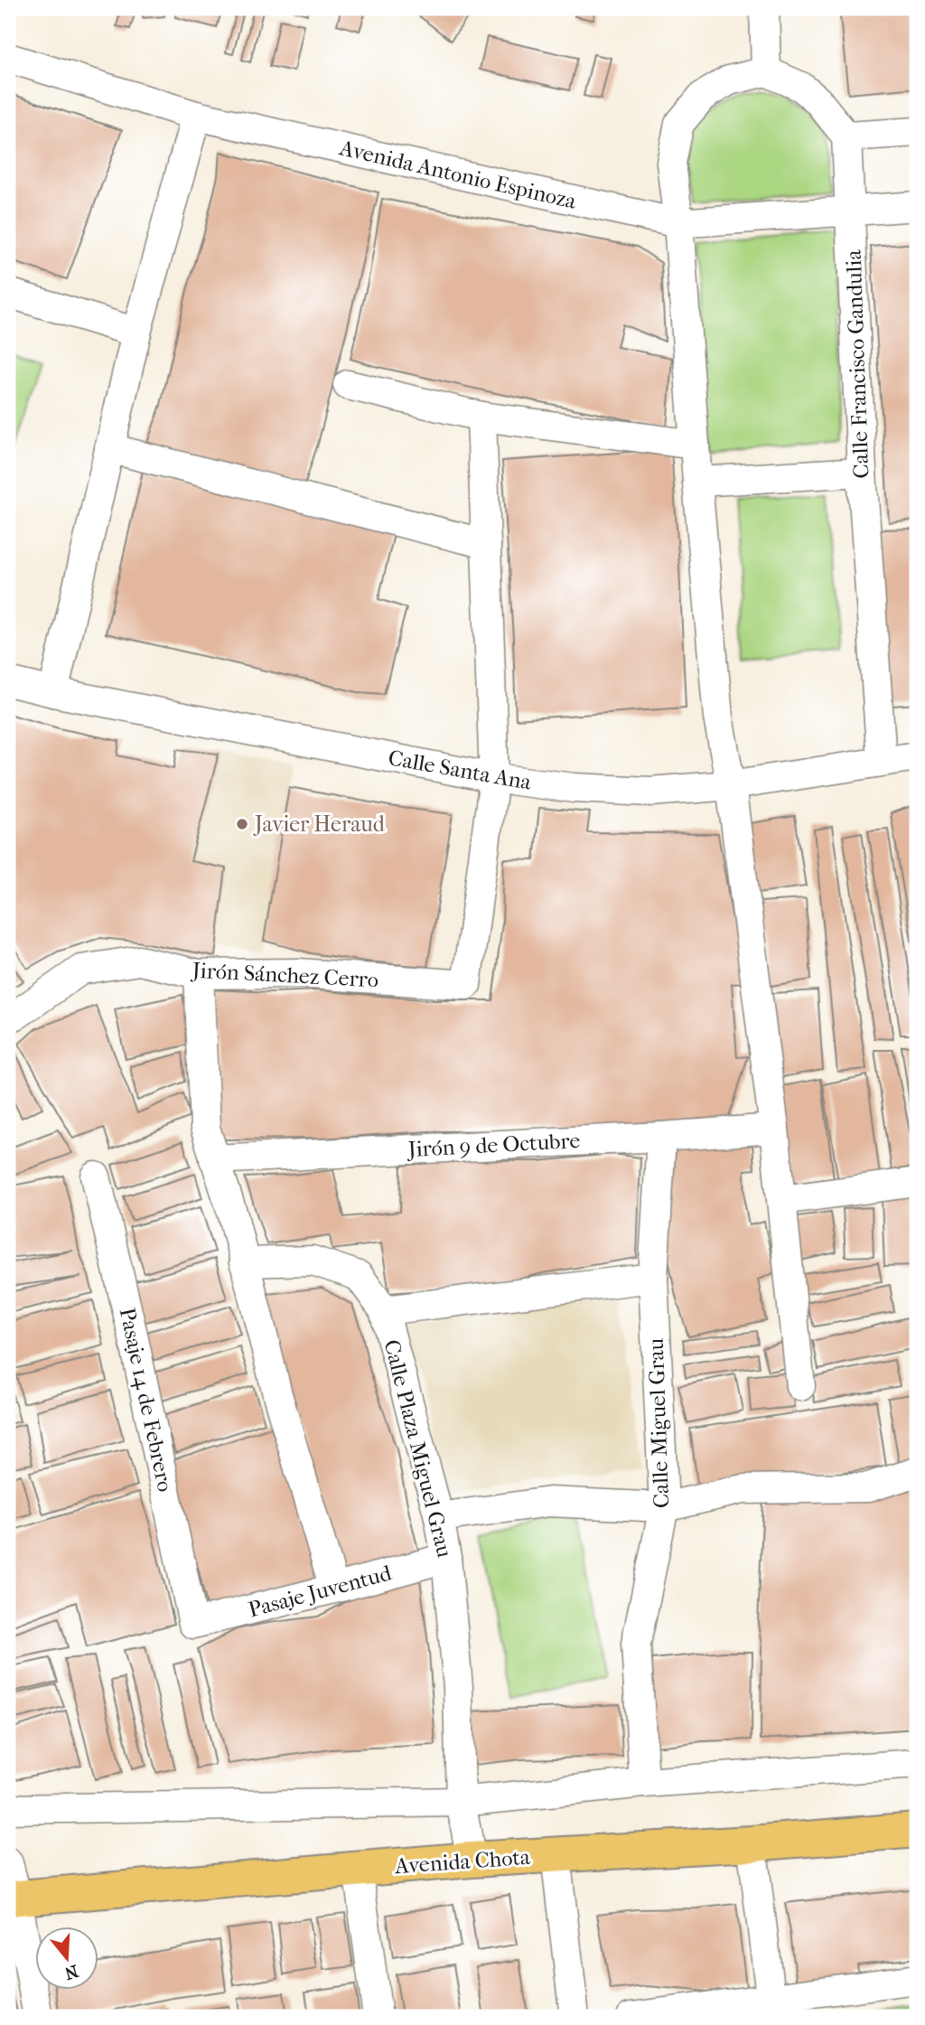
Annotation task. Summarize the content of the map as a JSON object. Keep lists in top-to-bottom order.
{
  "streets": {
    "highway": ["Avenida Chota"],
    "street": [
      "Avenida Antonio Espinoza",
      "Calle Francisco Gandulia",
      "Calle Santa Ana",
      "Jirón Sánchez Cerro",
      "Jirón 9 de Octubre",
      "Pasaje 14 de Febrero",
      "Calle Miguel Grau",
      "Calle Plaza Miguel Grau",
      "Pasaje Juventud"
    ]
  },
  "crossings": [
    ["Avenida Antonio Espinoza", "Calle Francisco Gandulia"],
    ["Calle Francisco Gandulia", "Calle Santa Ana"],
    ["Calle Santa Ana", "Jirón Sánchez Cerro"],
    ["Jirón 9 de Octubre", "Calle Miguel Grau"],
    ["Pasaje 14 de Febrero", "Pasaje Juventud"],
    ["Calle Plaza Miguel Grau", "Pasaje Juventud"],
    ["Calle Plaza Miguel Grau", "Avenida Chota"]
  ],
  "places": ["Javier Heraud"],
  "north": "bottom"
}
